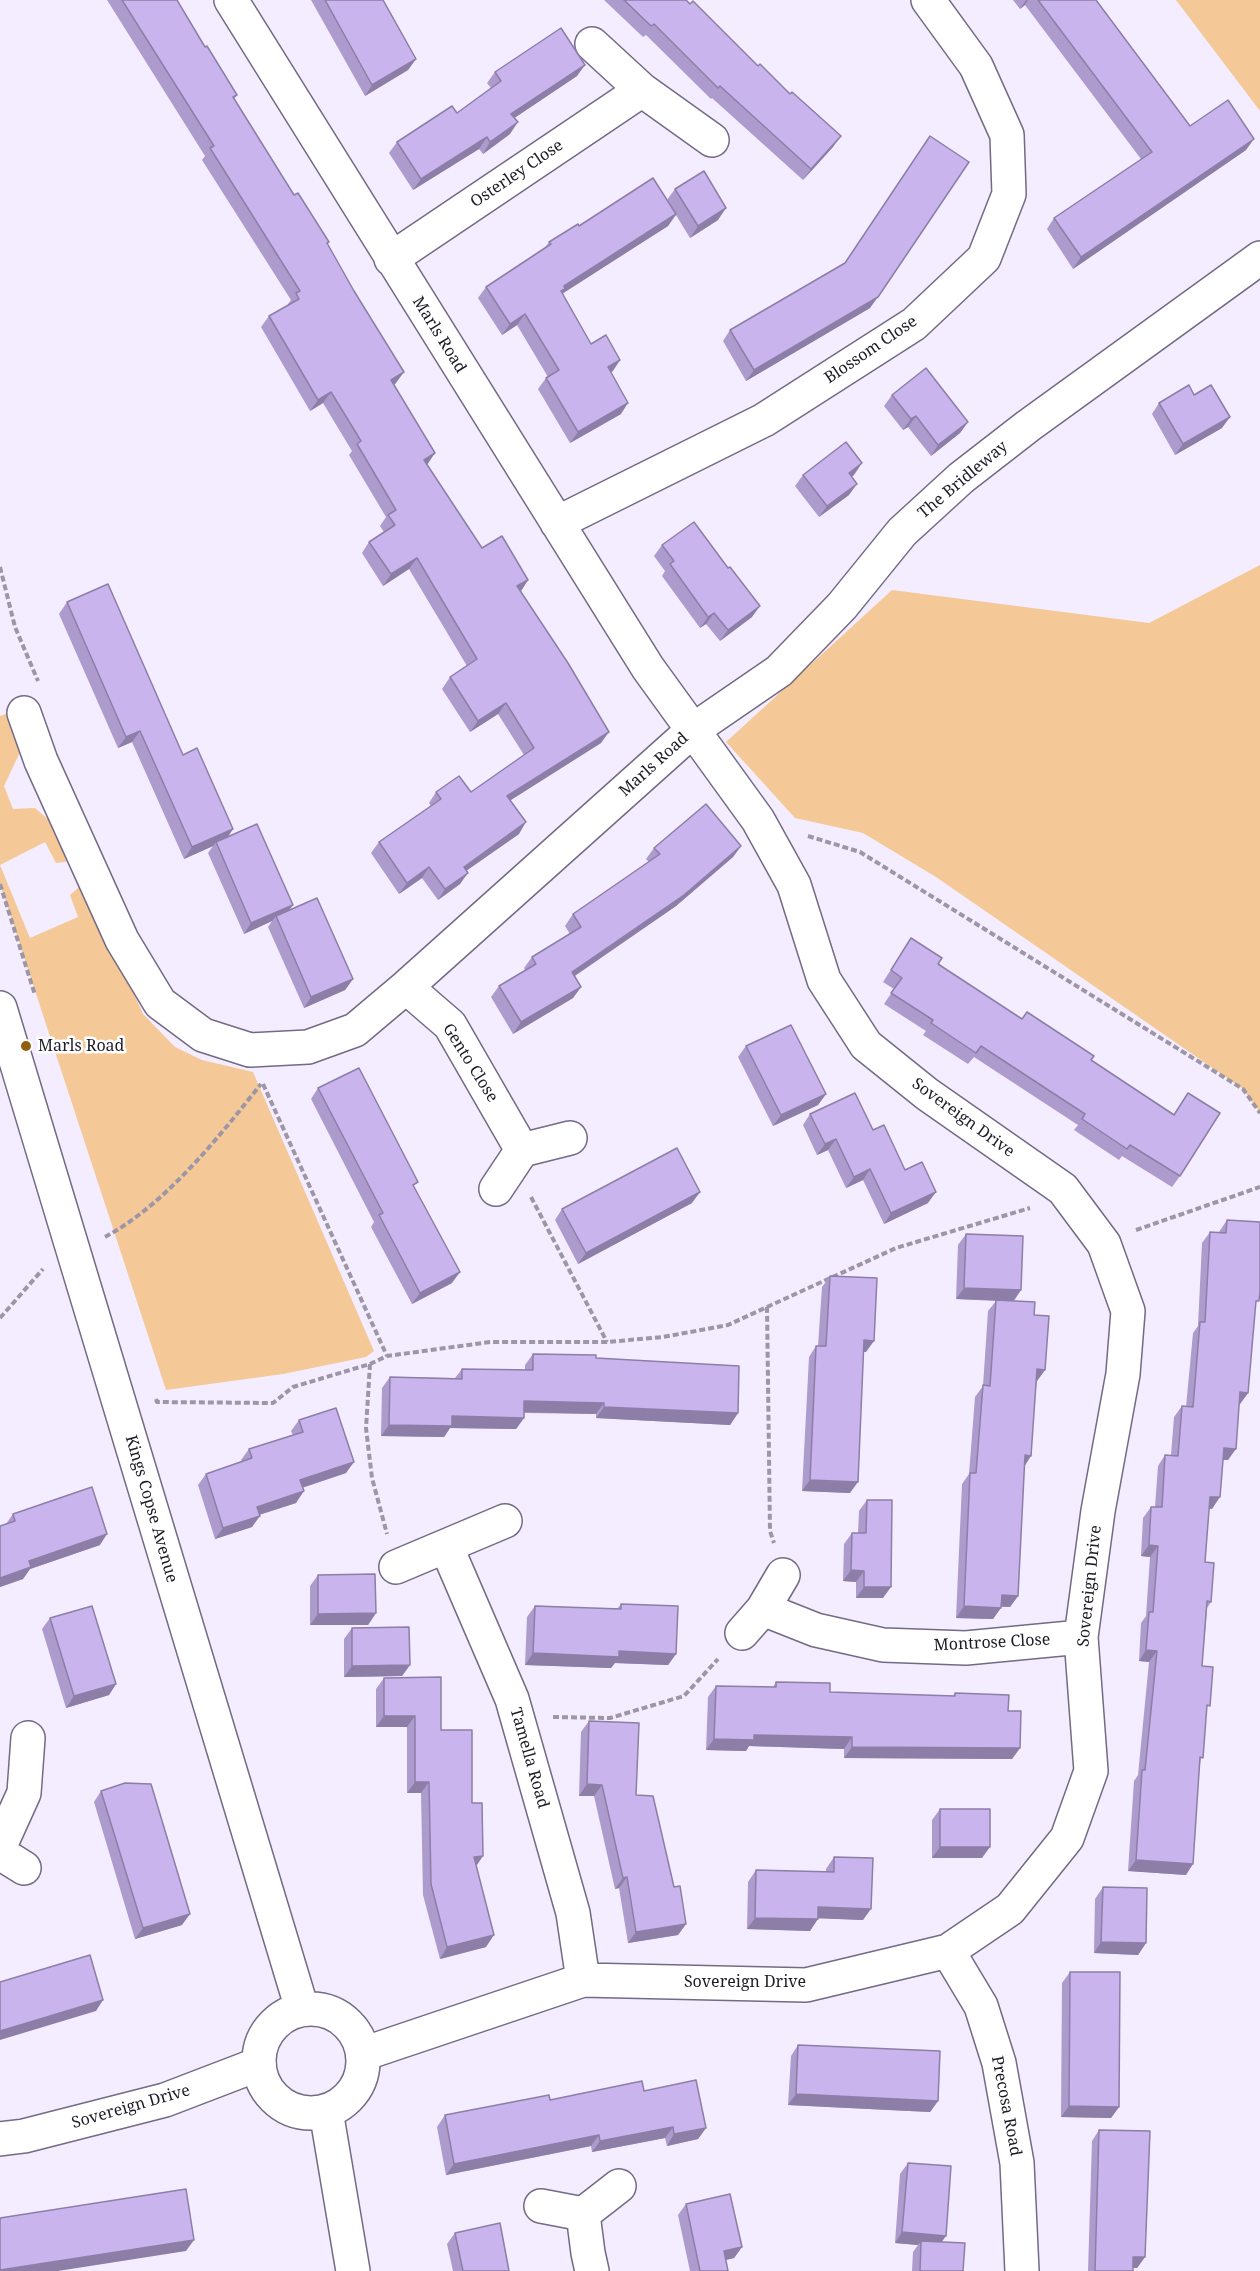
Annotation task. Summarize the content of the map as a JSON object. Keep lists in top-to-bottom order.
{
  "streets": {
    "street": [
      "Osterley Close",
      "Marls Road",
      "Blossom Close",
      "The Bridleway",
      "Gento Close",
      "Sovereign Drive",
      "Kings Copse Avenue",
      "Montrose Close",
      "Tamella Road",
      "Precosa Road"
    ]
  },
  "crossings": [
    ["Osterley Close", "Marls Road"],
    ["Marls Road", "Blossom Close"],
    ["Marls Road", "The Bridleway"],
    ["Marls Road", "Gento Close"],
    ["Marls Road", "Sovereign Drive"],
    ["The Bridleway", "Sovereign Drive"],
    ["Sovereign Drive", "Kings Copse Avenue"],
    ["Sovereign Drive", "Montrose Close"],
    ["Sovereign Drive", "Tamella Road"],
    ["Sovereign Drive", "Precosa Road"]
  ],
  "places": ["Marls Road"]
}
